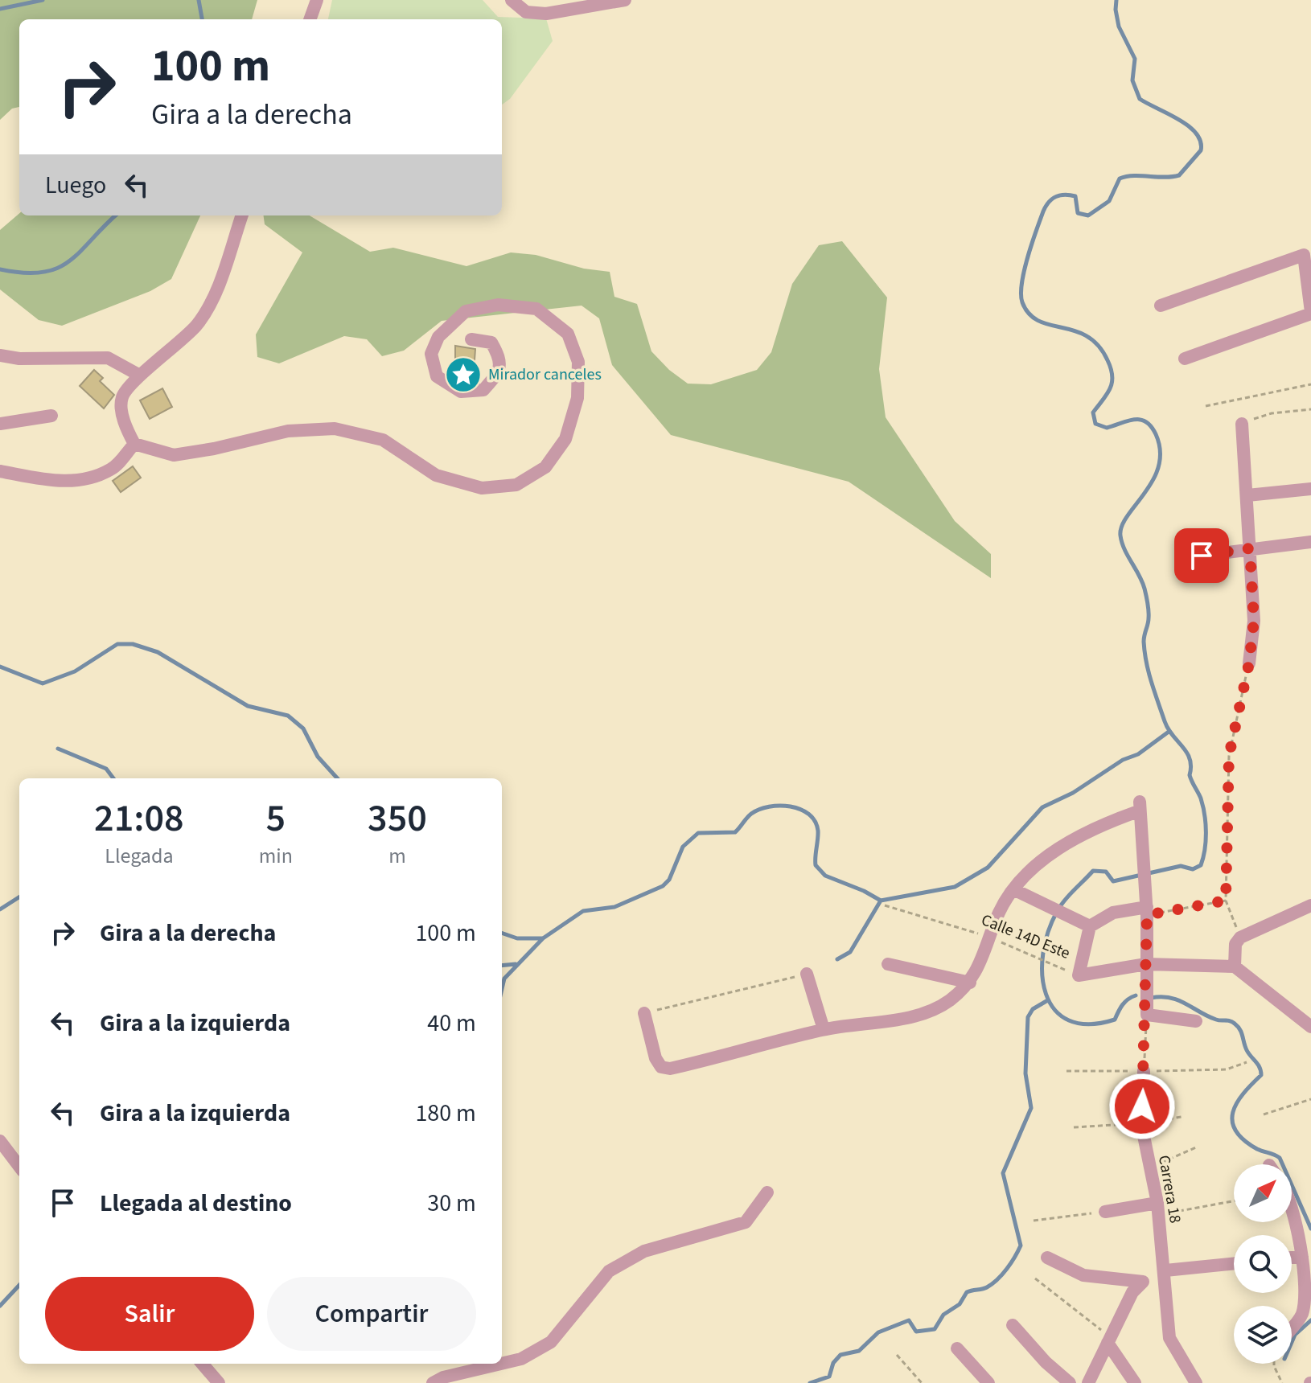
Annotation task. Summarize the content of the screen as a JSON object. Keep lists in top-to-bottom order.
{
  "streets": {
    "street": ["Calle 14D Este", "Carrera 18"]
  },
  "places": {
    "place": ["Mirador canceles"]
  },
  "north": "top right",
  "page": {
    "turn": ["100 m", "Gira a la derecha"],
    "then": "Luego",
    "eta": [
      "21:08",
      "Llegada",
      "5",
      "min",
      "350",
      "m"
    ],
    "list": [
      {
        "name": "Gira a la derecha",
        "value": "100 m"
      },
      {
        "name": "Gira a la izquierda",
        "value": "40 m"
      },
      {
        "name": "Gira a la izquierda",
        "value": "180 m"
      },
      {
        "name": "Llegada al destino",
        "value": "30 m"
      }
    ],
    "buttons": ["Salir", "Compartir"]
  }
}
